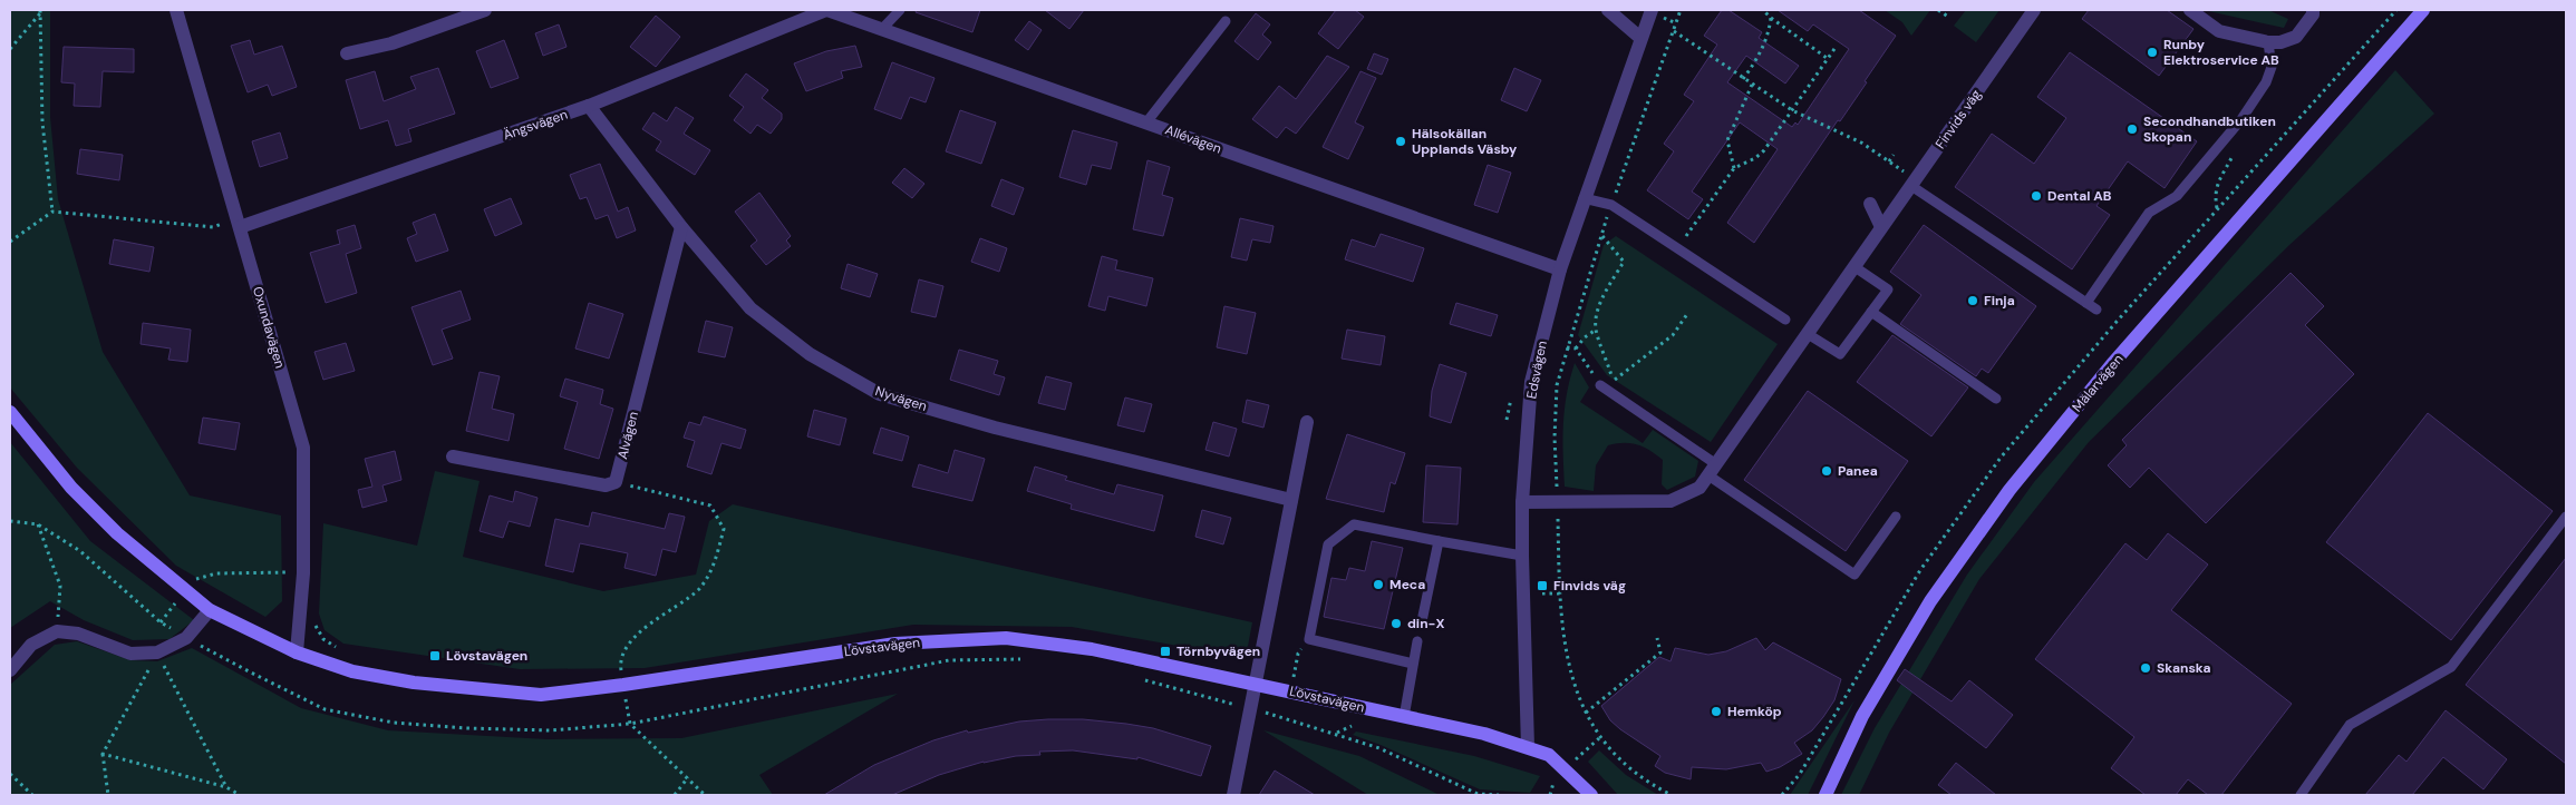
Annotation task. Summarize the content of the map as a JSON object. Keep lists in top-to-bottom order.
{
  "streets": {
    "street": [
      "Finvids väg",
      "Ängsvägen",
      "Allévägen",
      "Oxundavägen",
      "Edsvägen",
      "Mälarvägen",
      "Nyvägen",
      "Alvägen",
      "Lövstavägen"
    ]
  },
  "crossings": [
    ["Finvids väg", "Edsvägen"],
    ["Ängsvägen", "Allévägen"],
    ["Ängsvägen", "Oxundavägen"],
    ["Ängsvägen", "Nyvägen"],
    ["Allévägen", "Edsvägen"],
    ["Oxundavägen", "Lövstavägen"],
    ["Edsvägen", "Lövstavägen"],
    ["Nyvägen", "Alvägen"]
  ],
  "places": {
    "other": [
      "Runby Elektroservice AB",
      "Secondhandbutiken Skopan",
      "Hälsokällan Upplands Väsby",
      "Dental AB",
      "Finja",
      "Panea",
      "Meca",
      "din-X",
      "Skanska",
      "Hemköp"
    ],
    "transit": ["Finvids väg", "Törnbyvägen", "Lövstavägen"]
  }
}
